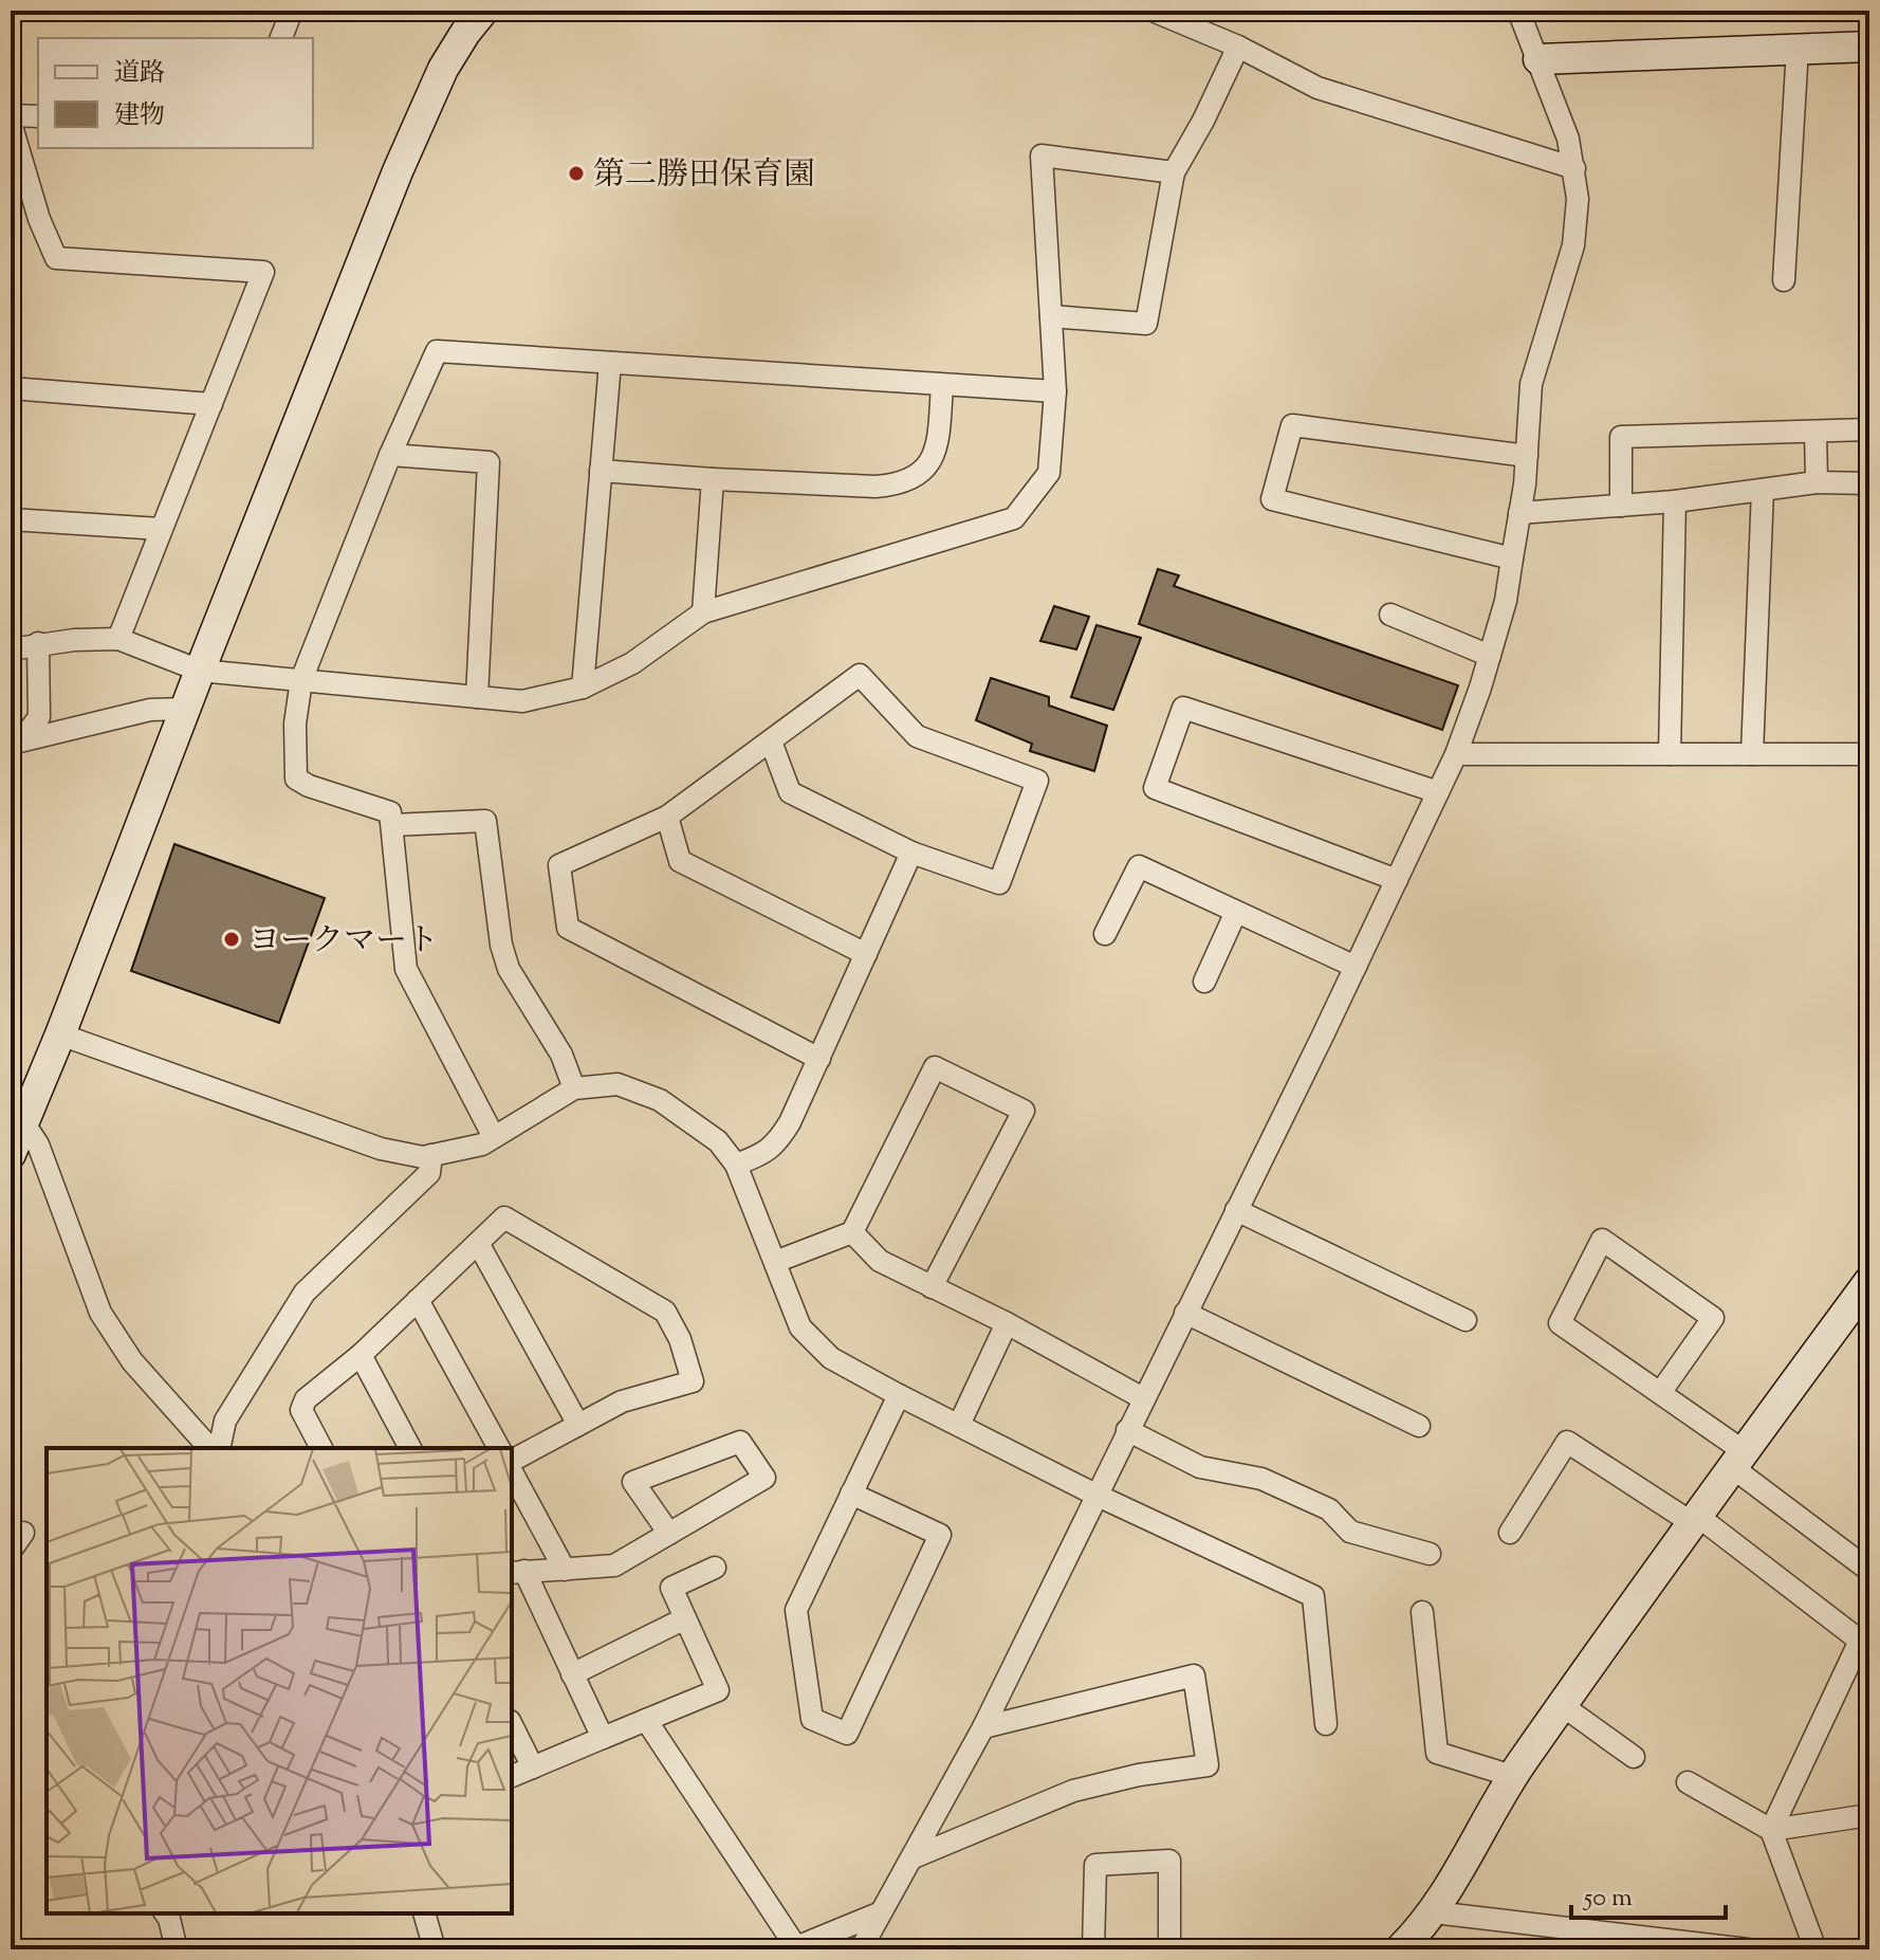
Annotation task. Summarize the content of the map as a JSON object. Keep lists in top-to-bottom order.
{
  "places": ["第二勝田保育園", "ヨークマート"],
  "legend": ["道路", "建物"],
  "scale_bar": "50 m"
}
